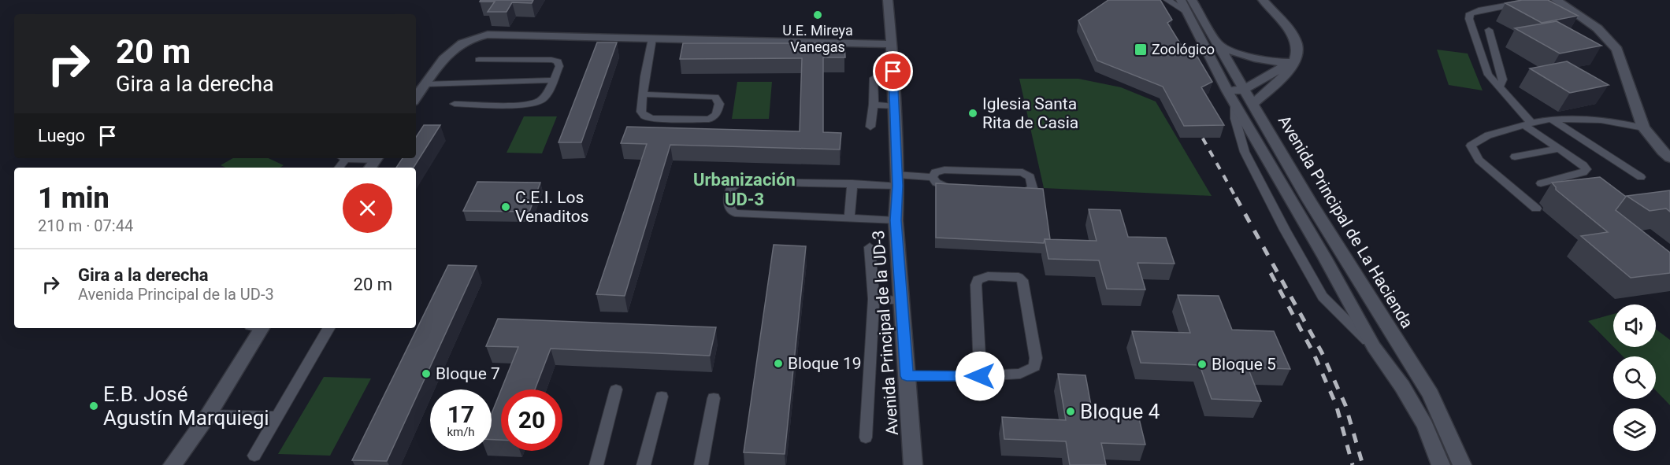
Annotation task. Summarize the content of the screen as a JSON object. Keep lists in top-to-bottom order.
{
  "streets": {
    "street": ["Avenida Principal de La Hacienda", "Avenida Principal de la UD-3"]
  },
  "districts": ["Urbanización UD-3"],
  "places": {
    "other": [
      "U.E. Mireya Vanegas",
      "Iglesia Santa Rita de Casia",
      "C.E.I. Los Venaditos",
      "Bloque 19",
      "Bloque 5",
      "Bloque 7",
      "E.B. José Agustín Marquiegi",
      "Bloque 4"
    ],
    "transit": ["Zoológico"]
  },
  "page": {
    "turn": ["20 m", "Gira a la derecha"],
    "then": "Luego",
    "heading": ["1 min", "210 m · 07:44"],
    "list": [
      {
        "name": "Gira a la derecha",
        "note": "Avenida Principal de la UD-3",
        "value": "20 m"
      }
    ],
    "speed": "17 km/h",
    "limit": "20"
  }
}
